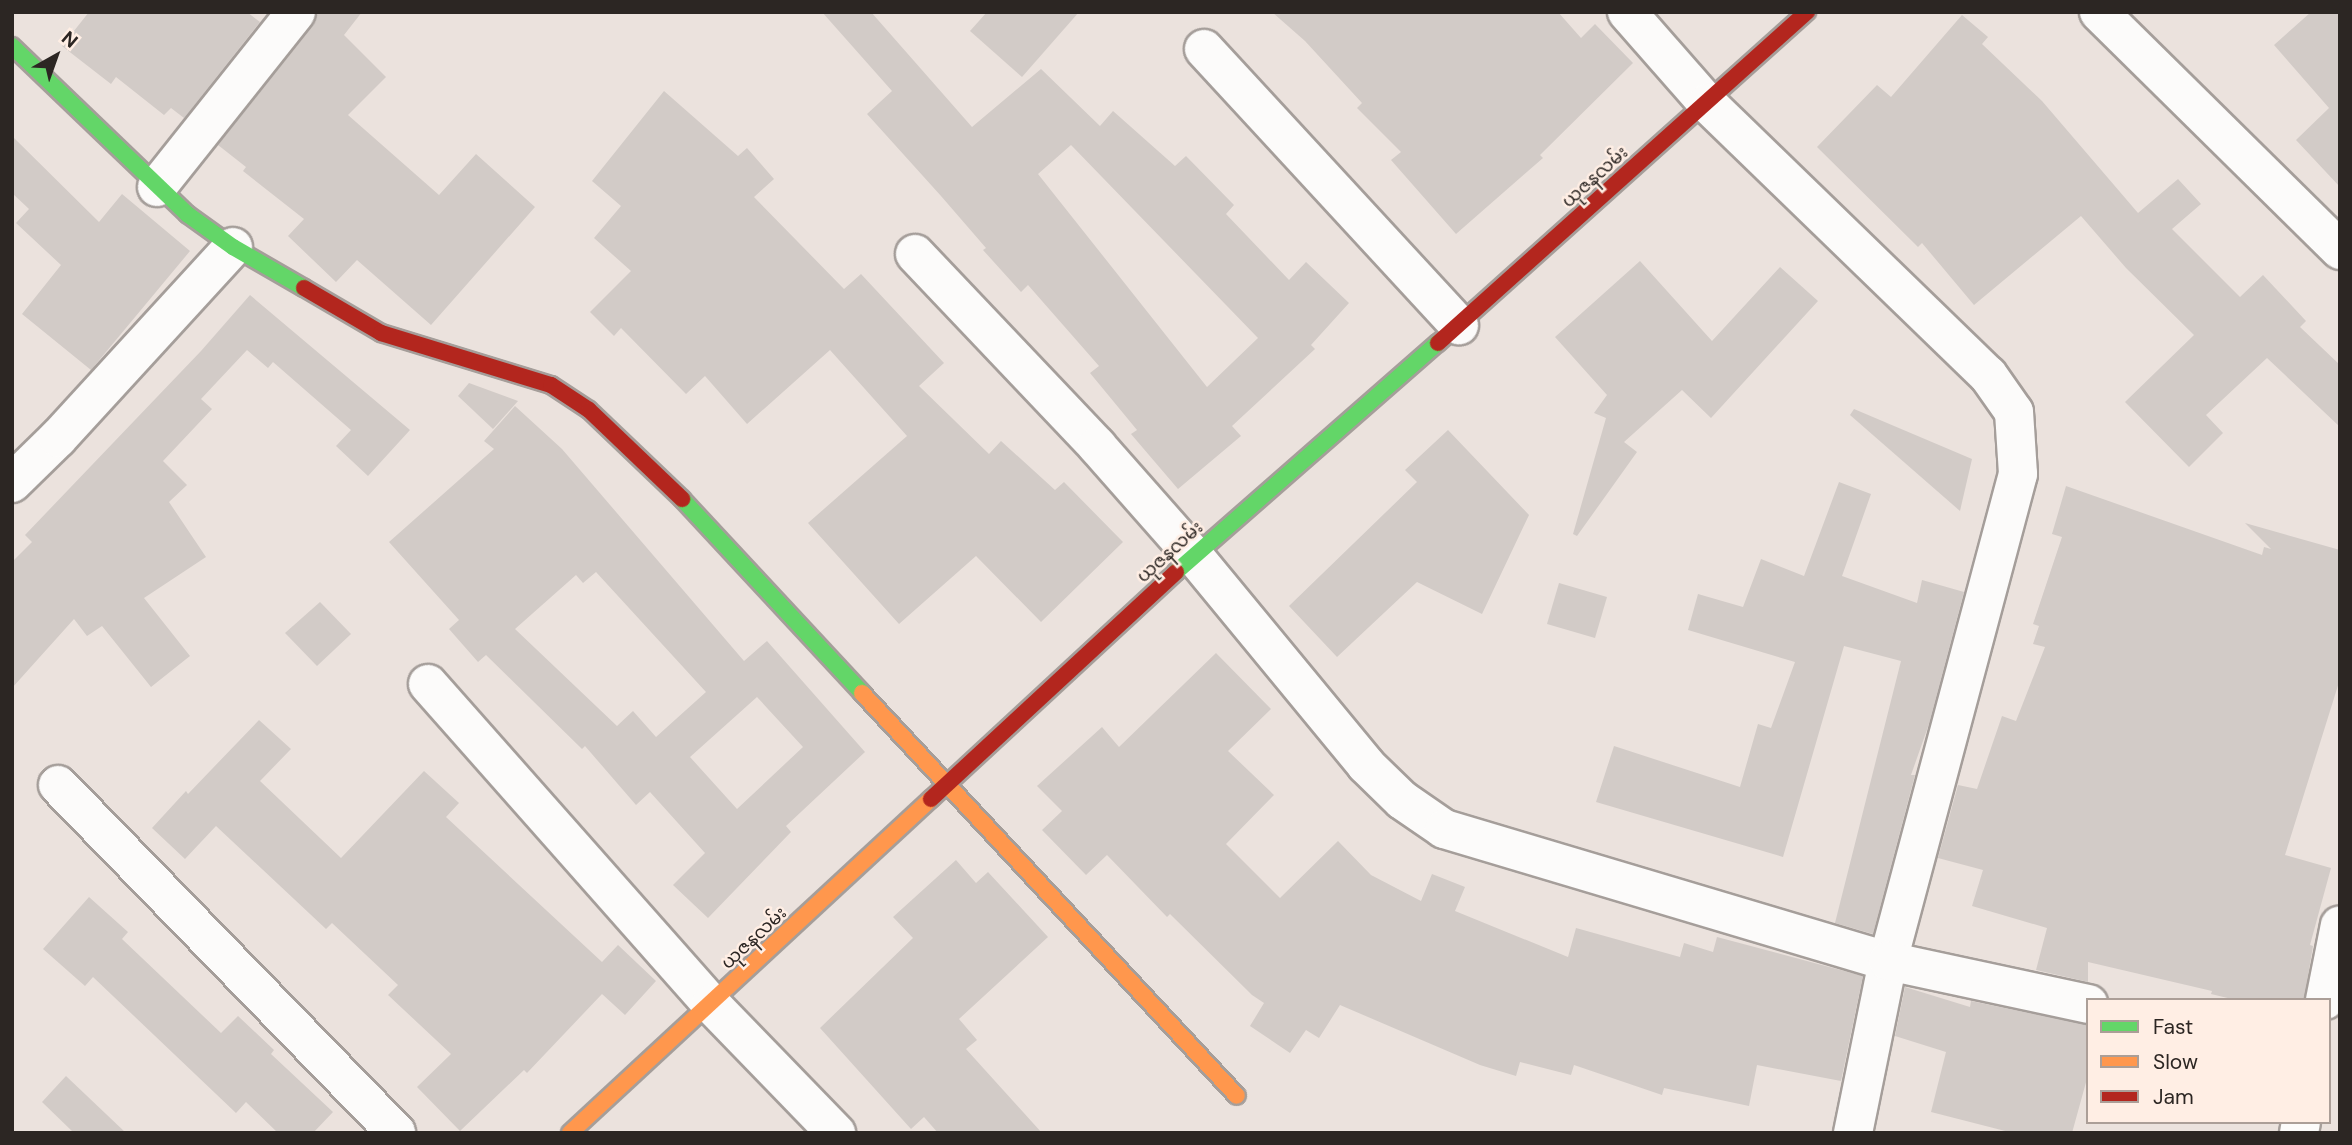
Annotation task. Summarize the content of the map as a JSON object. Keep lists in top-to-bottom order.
{
  "streets": {
    "street": ["ယုဇနလမ်း"]
  },
  "legend": ["Fast", "Slow", "Jam"],
  "north": "top right"
}
